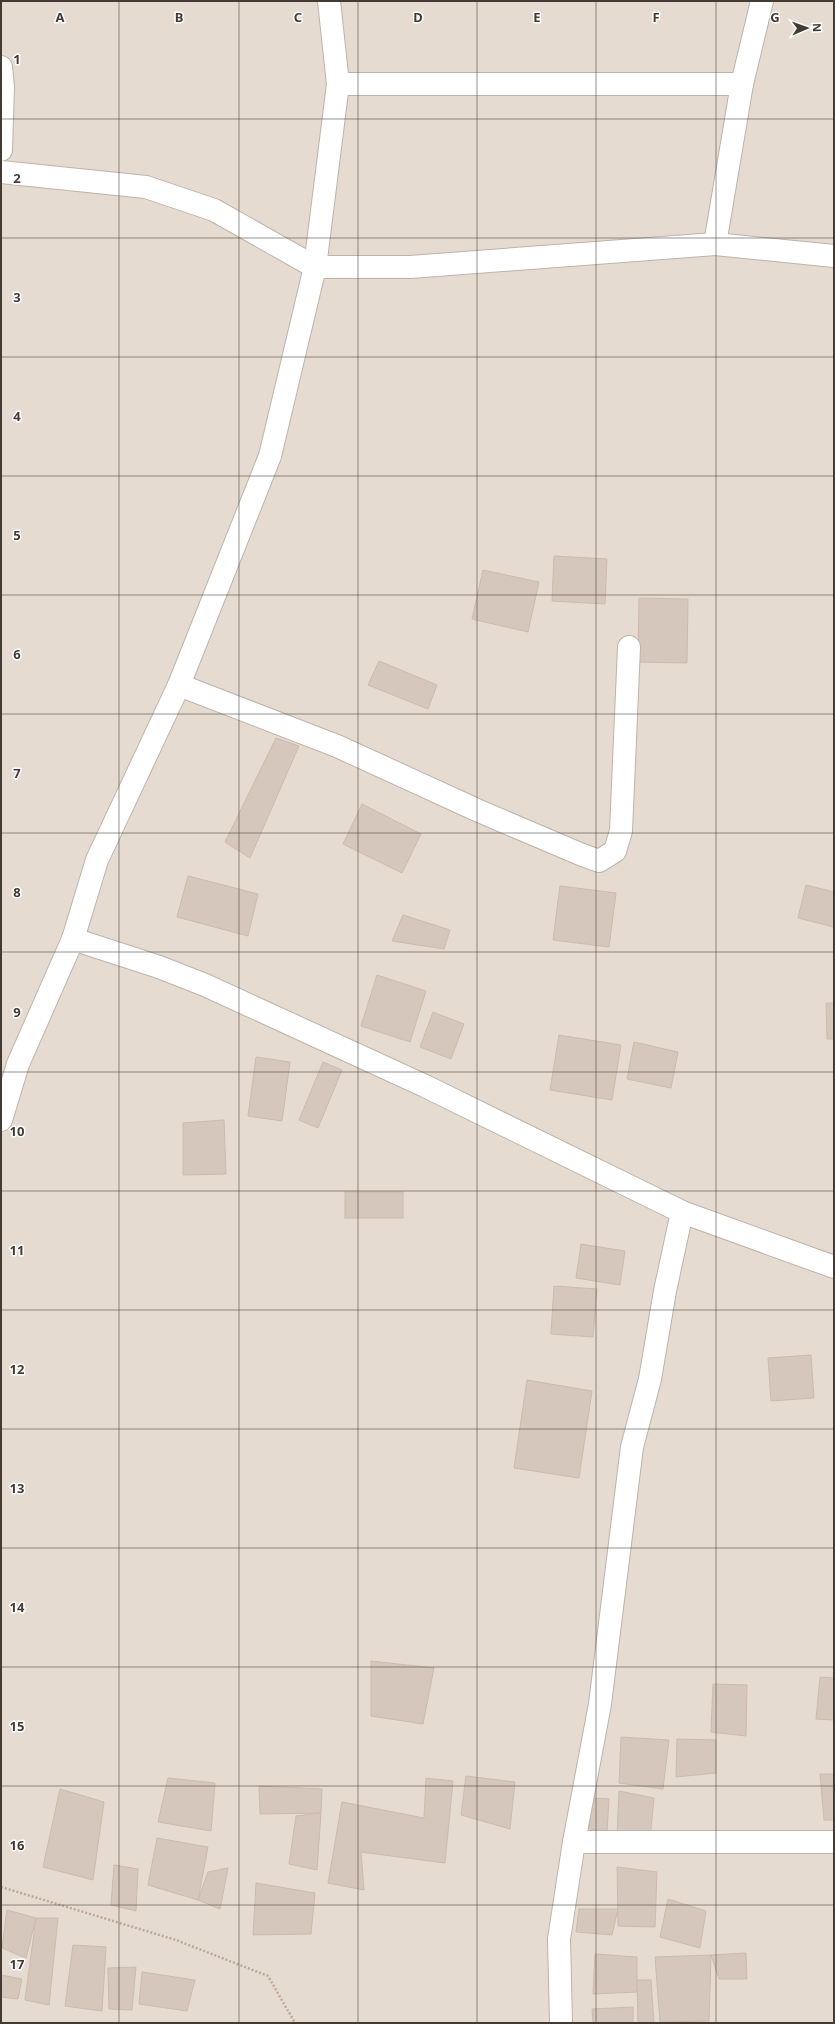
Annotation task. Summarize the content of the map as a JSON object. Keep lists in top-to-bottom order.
{
  "north": "right",
  "grid": {
    "columns": [
      "A",
      "B",
      "C",
      "D",
      "E",
      "F",
      "G"
    ],
    "rows": [
      "1",
      "2",
      "3",
      "4",
      "5",
      "6",
      "7",
      "8",
      "9",
      "10",
      "11",
      "12",
      "13",
      "14",
      "15",
      "16",
      "17"
    ]
  }
}
